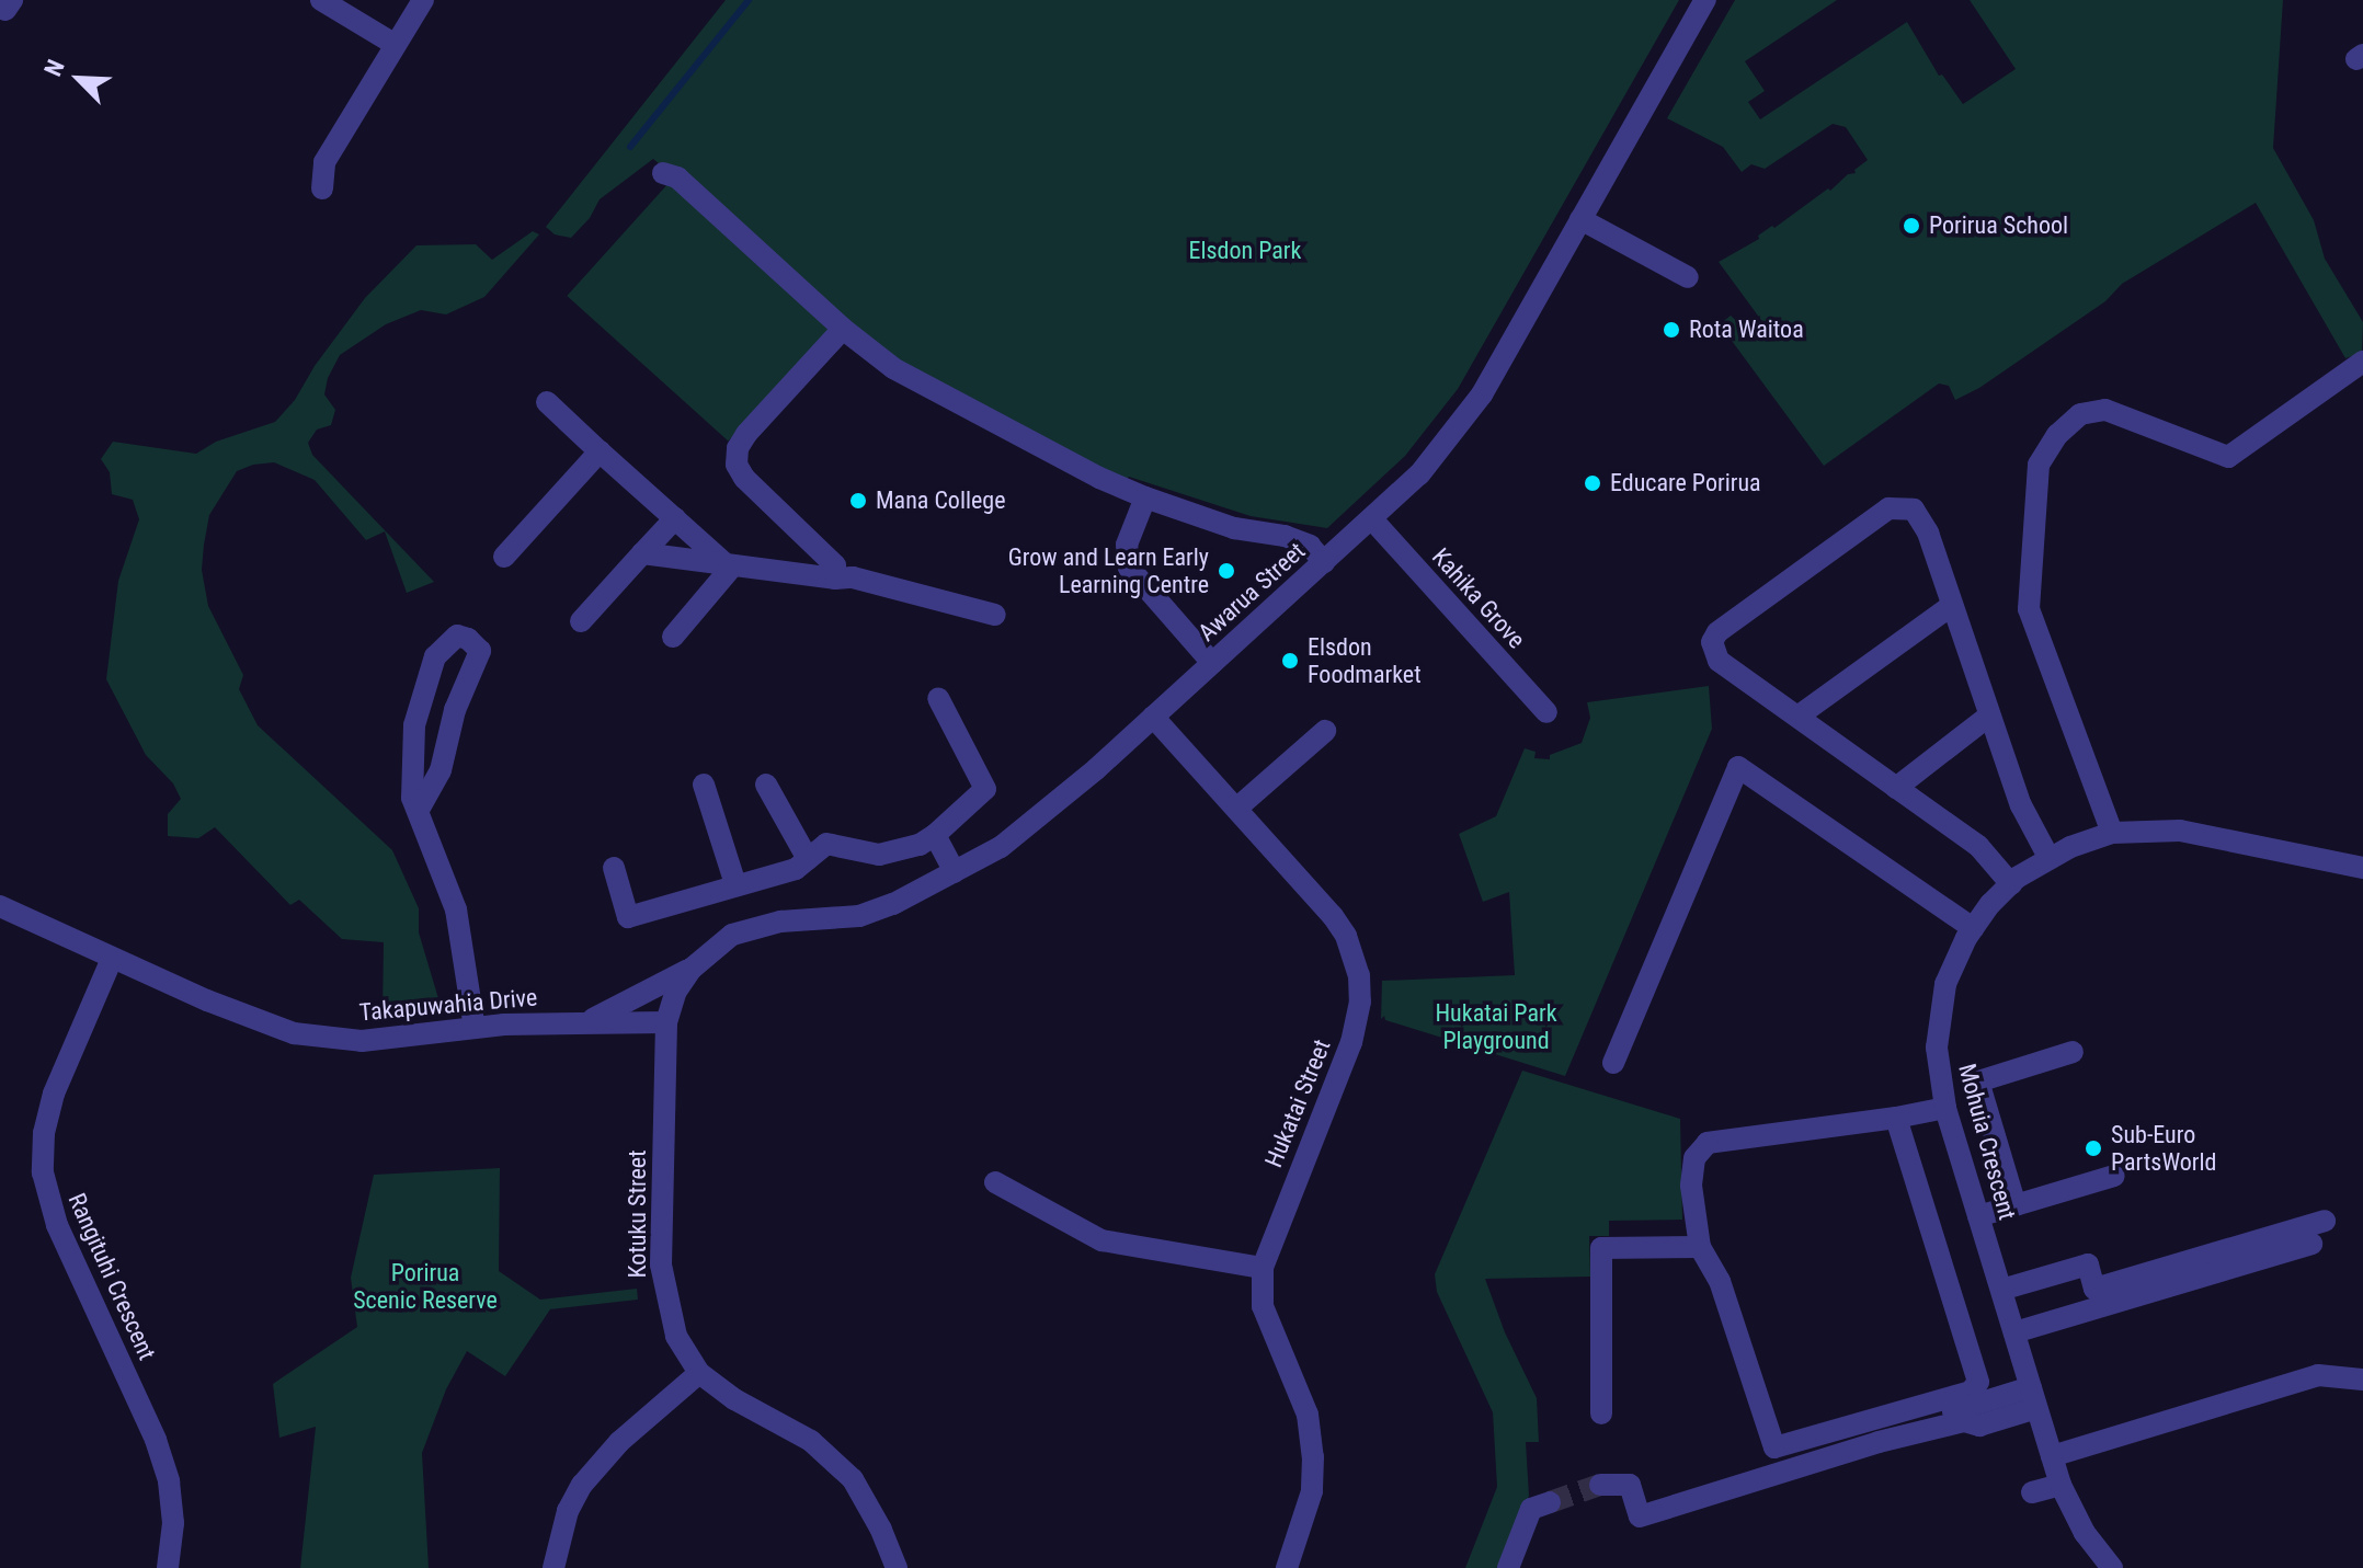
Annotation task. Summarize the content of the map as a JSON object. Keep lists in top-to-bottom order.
{
  "streets": {
    "street": [
      "Awarua Street",
      "Kahika Grove",
      "Takapuwahia Drive",
      "Hukatai Street",
      "Mohuia Crescent",
      "Kotuku Street",
      "Rangituhi Crescent"
    ]
  },
  "crossings": [
    ["Awarua Street", "Kahika Grove"],
    ["Awarua Street", "Takapuwahia Drive"],
    ["Awarua Street", "Hukatai Street"],
    ["Awarua Street", "Kotuku Street"],
    ["Takapuwahia Drive", "Kotuku Street"],
    ["Takapuwahia Drive", "Rangituhi Crescent"]
  ],
  "parks": ["Elsdon Park", "Hukatai Park Playground", "Porirua Scenic Reserve"],
  "places": [
    "Porirua School",
    "Rota Waitoa",
    "Educare Porirua",
    "Mana College",
    "Grow and Learn Early Learning Centre",
    "Elsdon Foodmarket",
    "Sub-Euro PartsWorld"
  ],
  "north": "top left"
}
